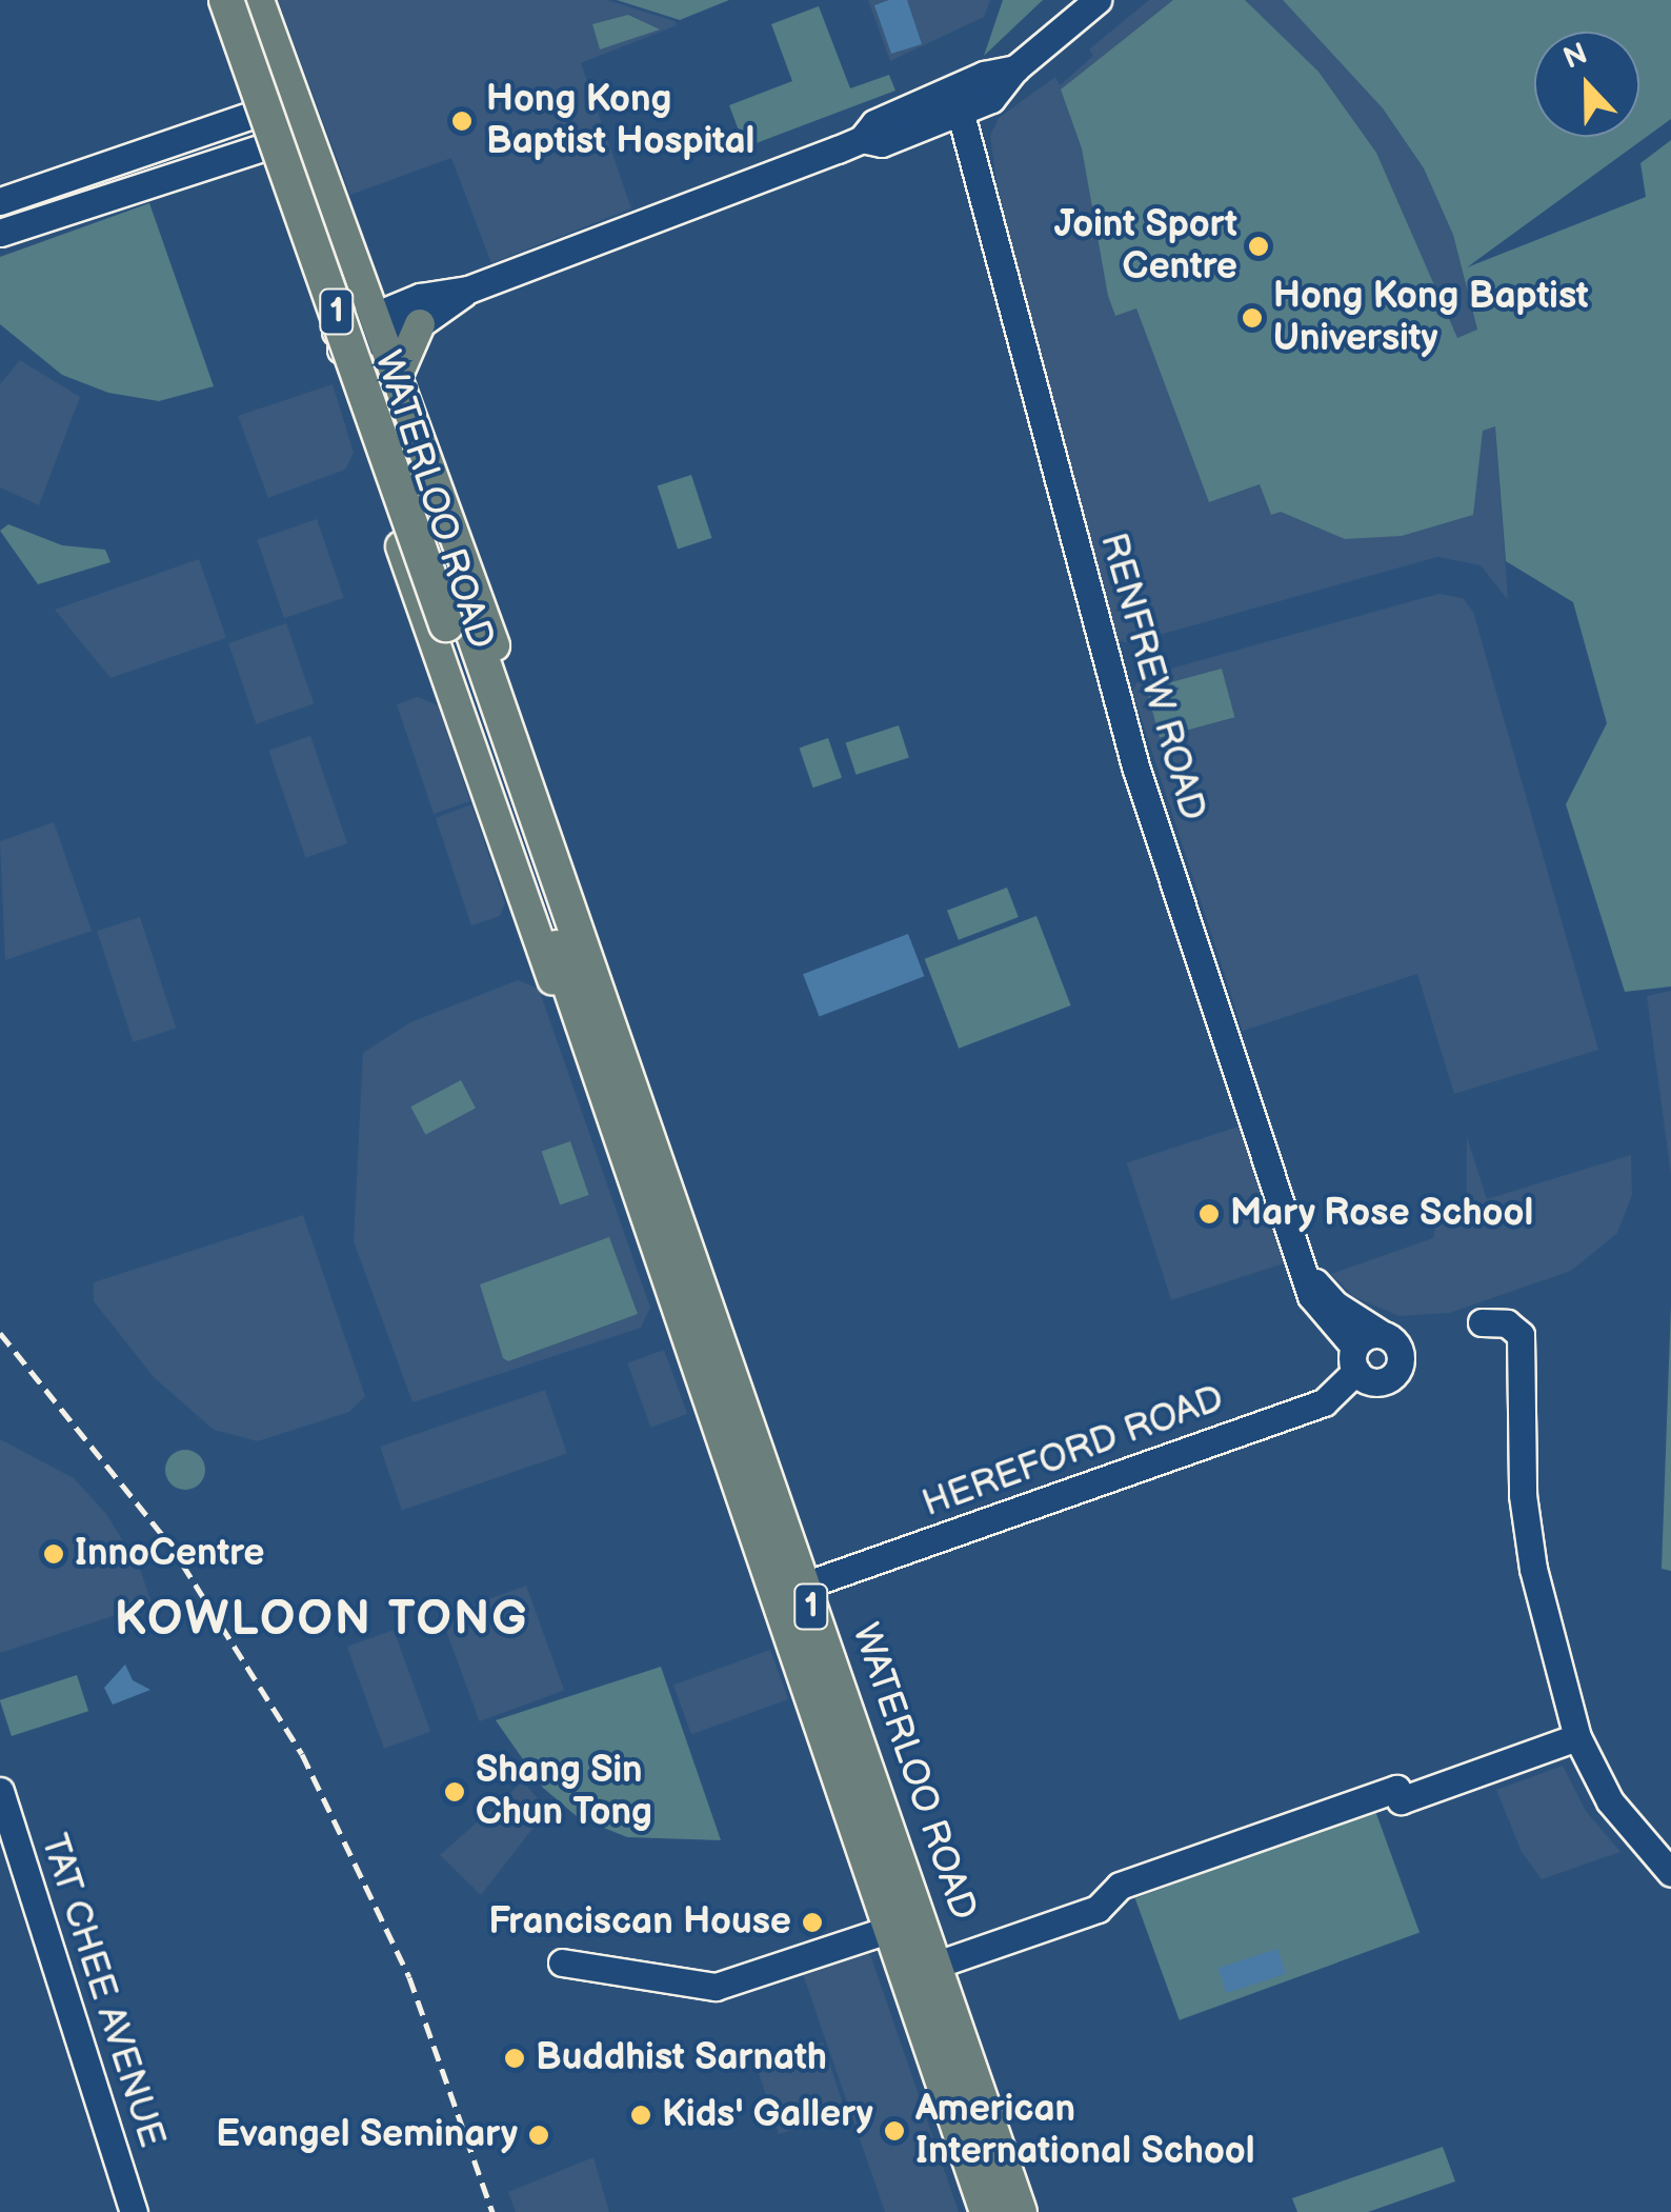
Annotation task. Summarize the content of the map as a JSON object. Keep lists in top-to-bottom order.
{
  "streets": {
    "highway": ["1", "WATERLOO ROAD"],
    "street": ["RENFREW ROAD", "HEREFORD ROAD", "TAT CHEE AVENUE"]
  },
  "crossings": [
    ["WATERLOO ROAD", "HEREFORD ROAD"],
    ["RENFREW ROAD", "HEREFORD ROAD"]
  ],
  "districts": ["KOWLOON TONG"],
  "places": [
    "Hong Kong Baptist Hospital",
    "Joint Sport Centre",
    "Hong Kong Baptist University",
    "Mary Rose School",
    "InnoCentre",
    "Shang Sin Chun Tong",
    "Franciscan House",
    "Buddhist Sarnath",
    "Kids' Gallery",
    "American International School",
    "Evangel Seminary"
  ],
  "north": "top"
}
